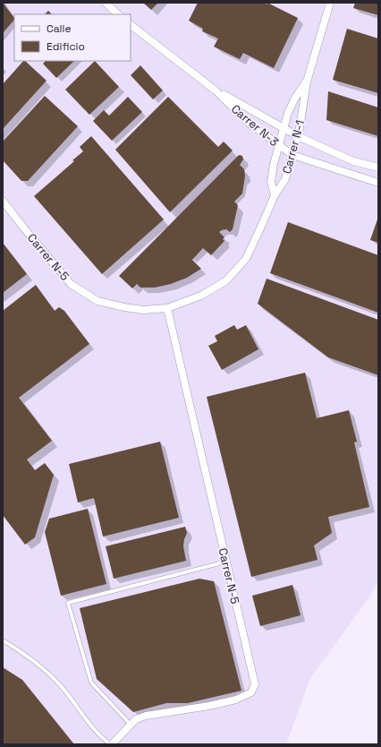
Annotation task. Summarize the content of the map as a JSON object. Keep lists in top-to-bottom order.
{
  "streets": {
    "street": ["Carrer N-3", "Carrer N-1", "Carrer N-5"]
  },
  "crossings": [
    ["Carrer N-3", "Carrer N-1"],
    ["Carrer N-1", "Carrer N-5"]
  ],
  "legend": ["Calle", "Edificio"]
}
